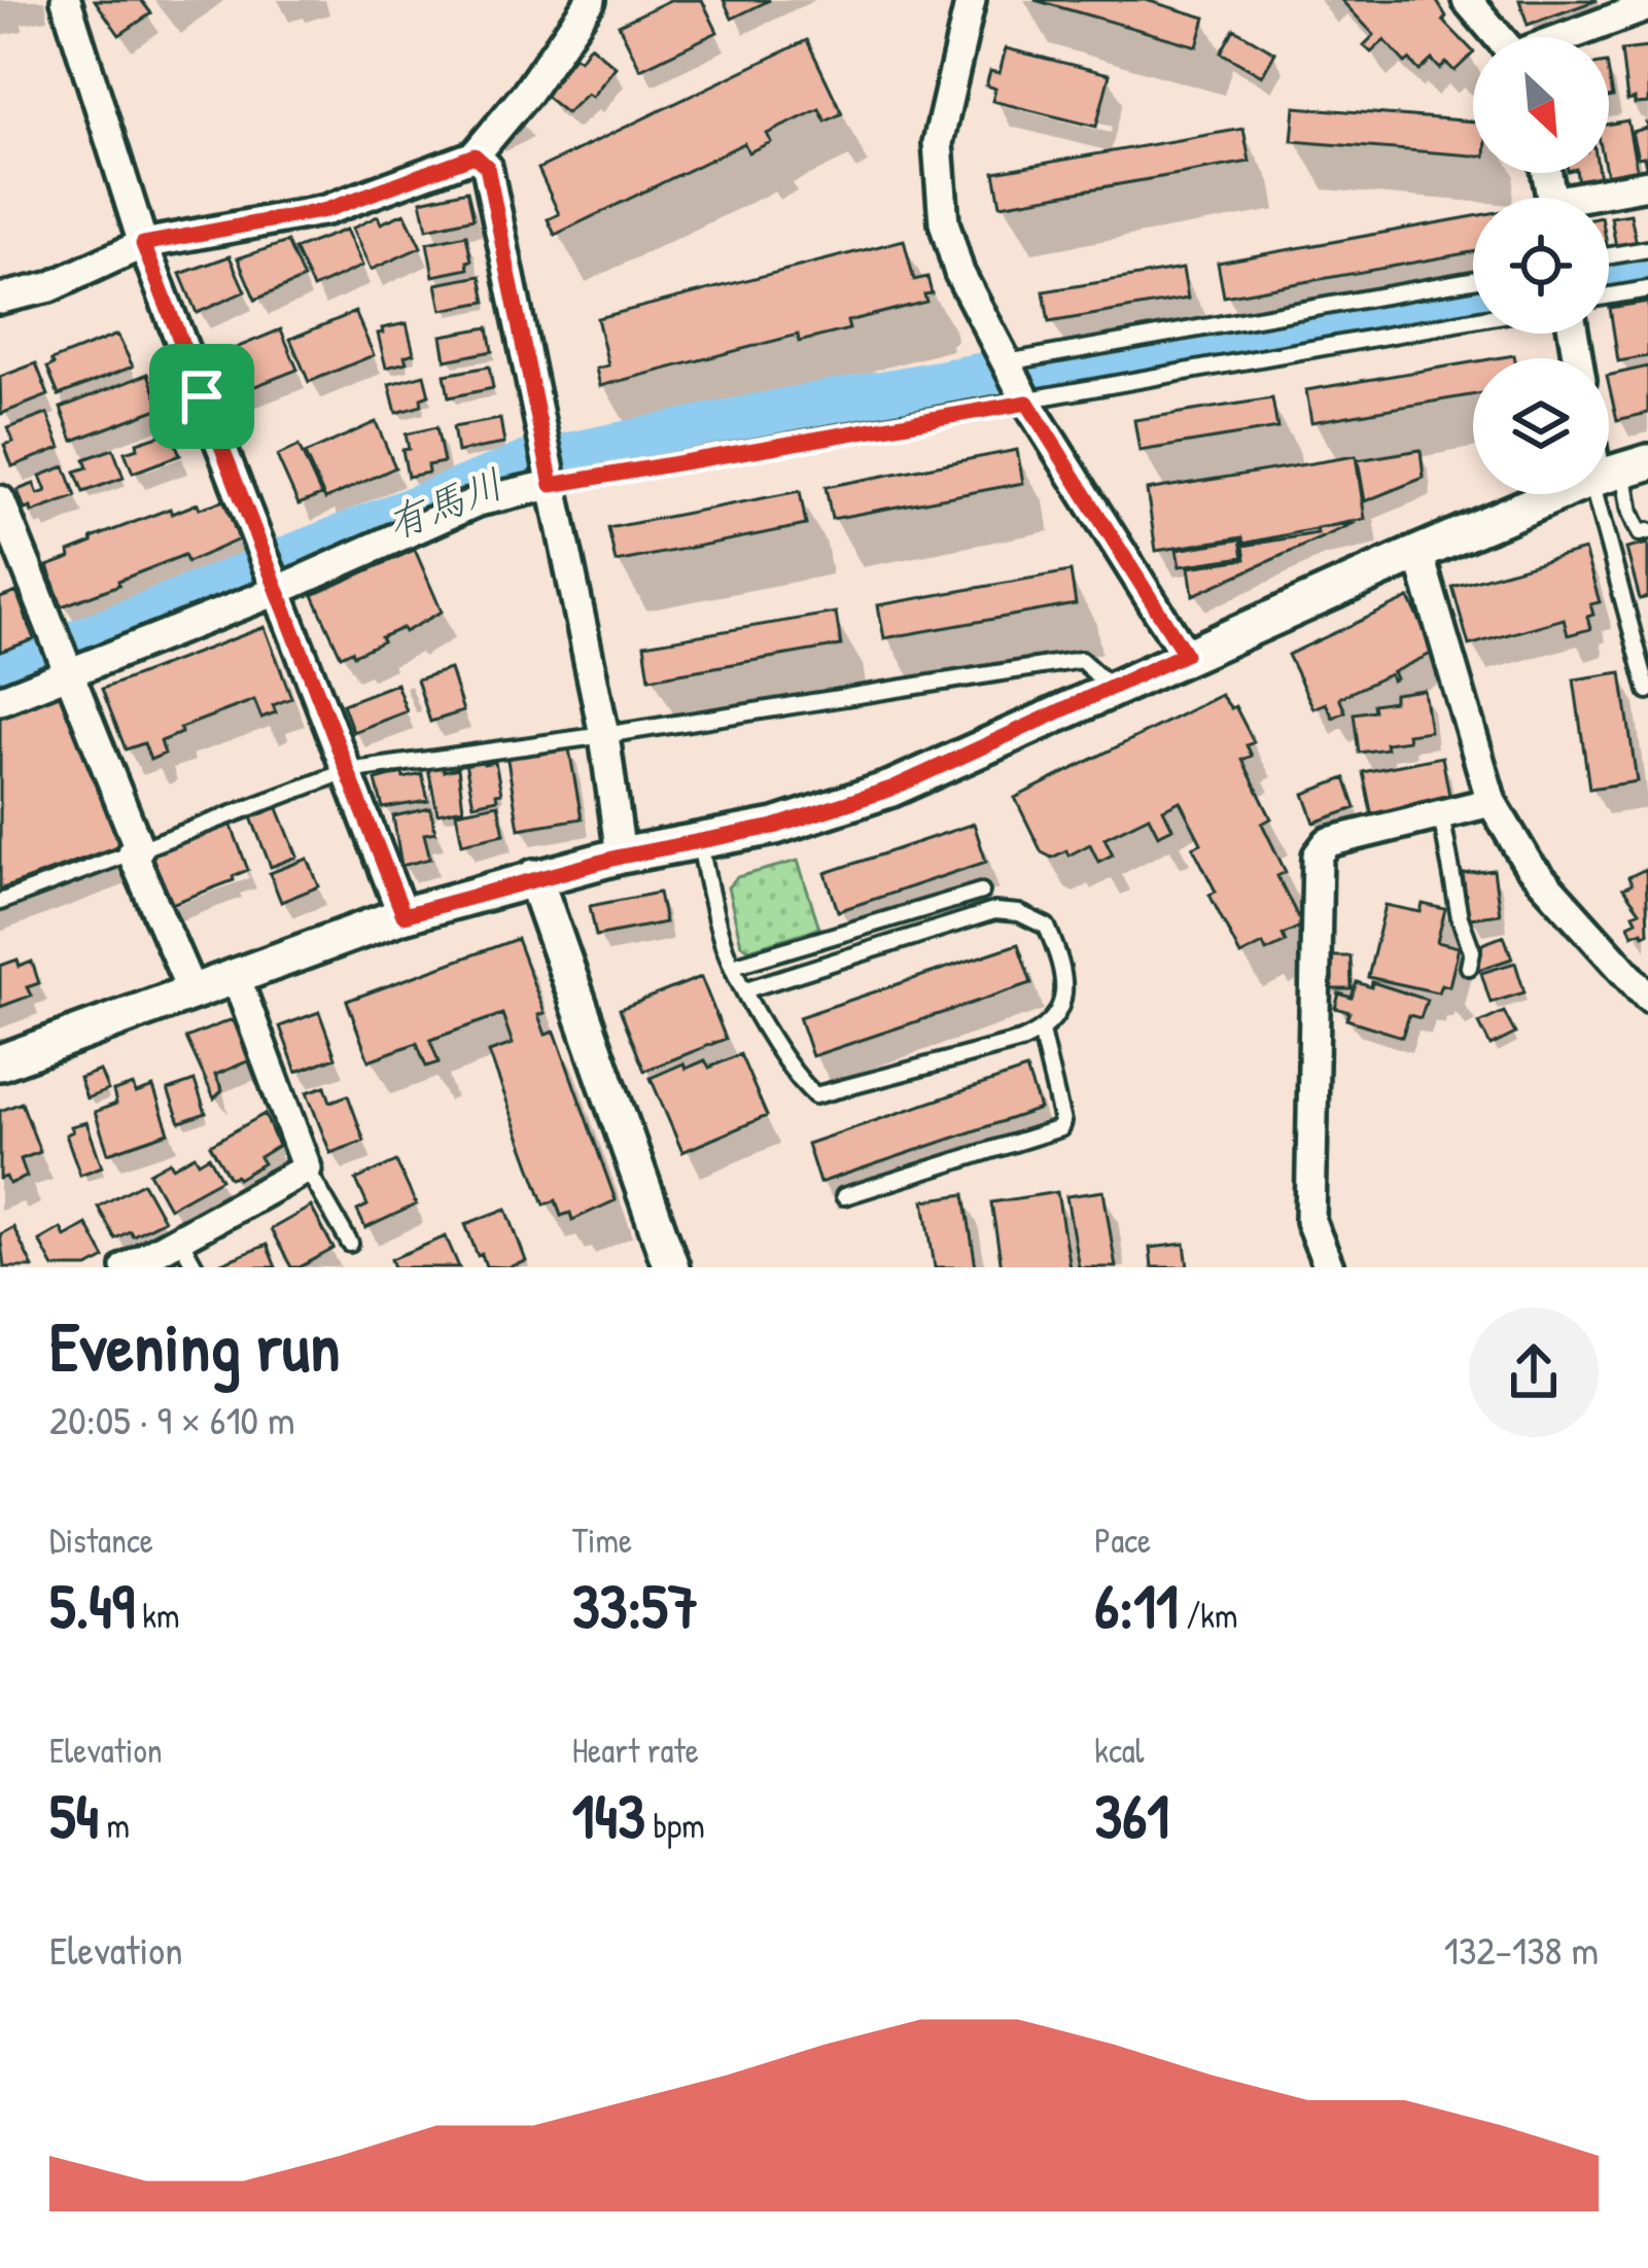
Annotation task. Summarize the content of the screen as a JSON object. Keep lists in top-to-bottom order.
{
  "water": ["有馬川"],
  "north": "bottom right",
  "page": {
    "heading": ["Evening run", "20:05 · 9 × 610 m"],
    "stats": [
      ["Distance", "5.49 km"],
      ["Time", "33:57"],
      ["Pace", "6:11 /km"],
      ["Elevation", "54 m"],
      ["Heart rate", "143 bpm"],
      ["kcal", "361"]
    ],
    "chart": ["Elevation", "132–138 m"]
  }
}
